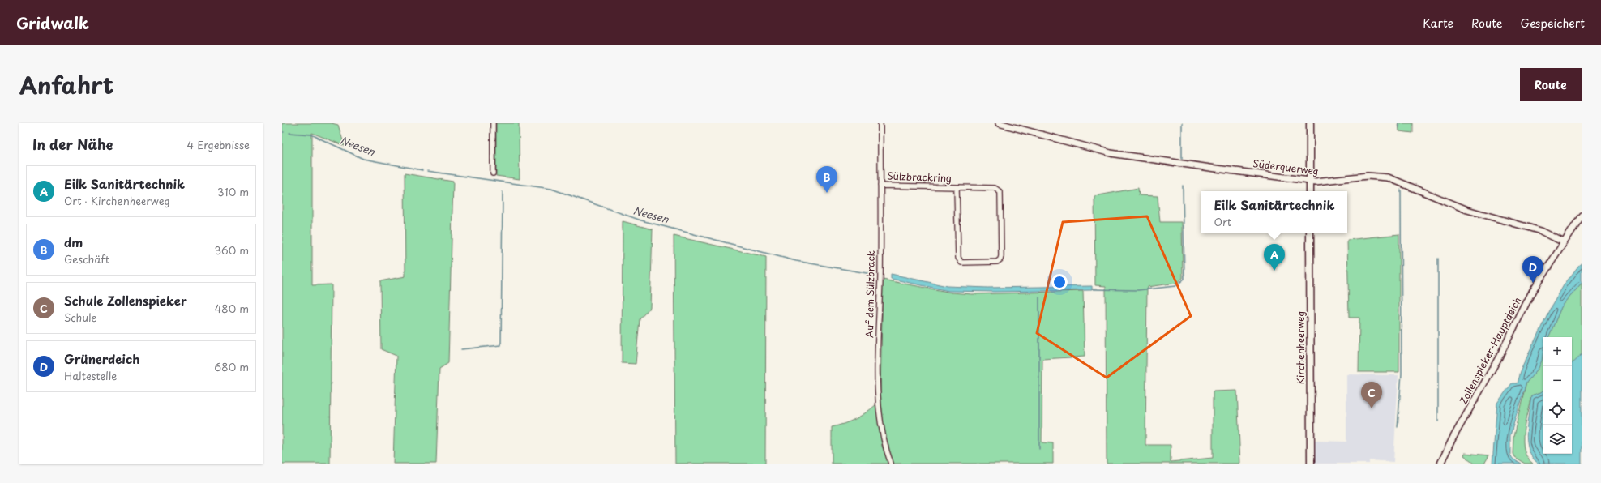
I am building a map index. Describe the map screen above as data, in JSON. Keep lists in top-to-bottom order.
{
  "streets": {
    "main road": ["Kirchenheerweg"],
    "street": [
      "Süderquerweg",
      "Sülzbrackring",
      "Auf dem Sülzbrack",
      "Zollenspieker-Hauptdeich"
    ]
  },
  "crossings": [
    ["Süderquerweg", "Zollenspieker-Hauptdeich"],
    ["Sülzbrackring", "Auf dem Sülzbrack"]
  ],
  "water": ["Neesen"],
  "page": {
    "header": "Gridwalk",
    "nav": ["Karte", "Route", "Gespeichert"],
    "title": "Anfahrt",
    "buttons": "Route",
    "heading": ["In der Nähe", "4 Ergebnisse"],
    "list": [
      {
        "mark": "A",
        "name": "Eilk Sanitärtechnik",
        "note": "Ort · Kirchenheerweg",
        "value": "310 m"
      },
      {
        "mark": "B",
        "name": "dm",
        "note": "Geschäft",
        "value": "360 m"
      },
      {
        "mark": "C",
        "name": "Schule Zollenspieker",
        "note": "Schule",
        "value": "480 m"
      },
      {
        "mark": "D",
        "name": "Grünerdeich",
        "note": "Haltestelle",
        "value": "680 m"
      }
    ],
    "pins": [
      "B",
      "A",
      "D",
      "C"
    ],
    "popup": ["Eilk Sanitärtechnik", "Ort"],
    "map_buttons": ["+", "−"]
  }
}
